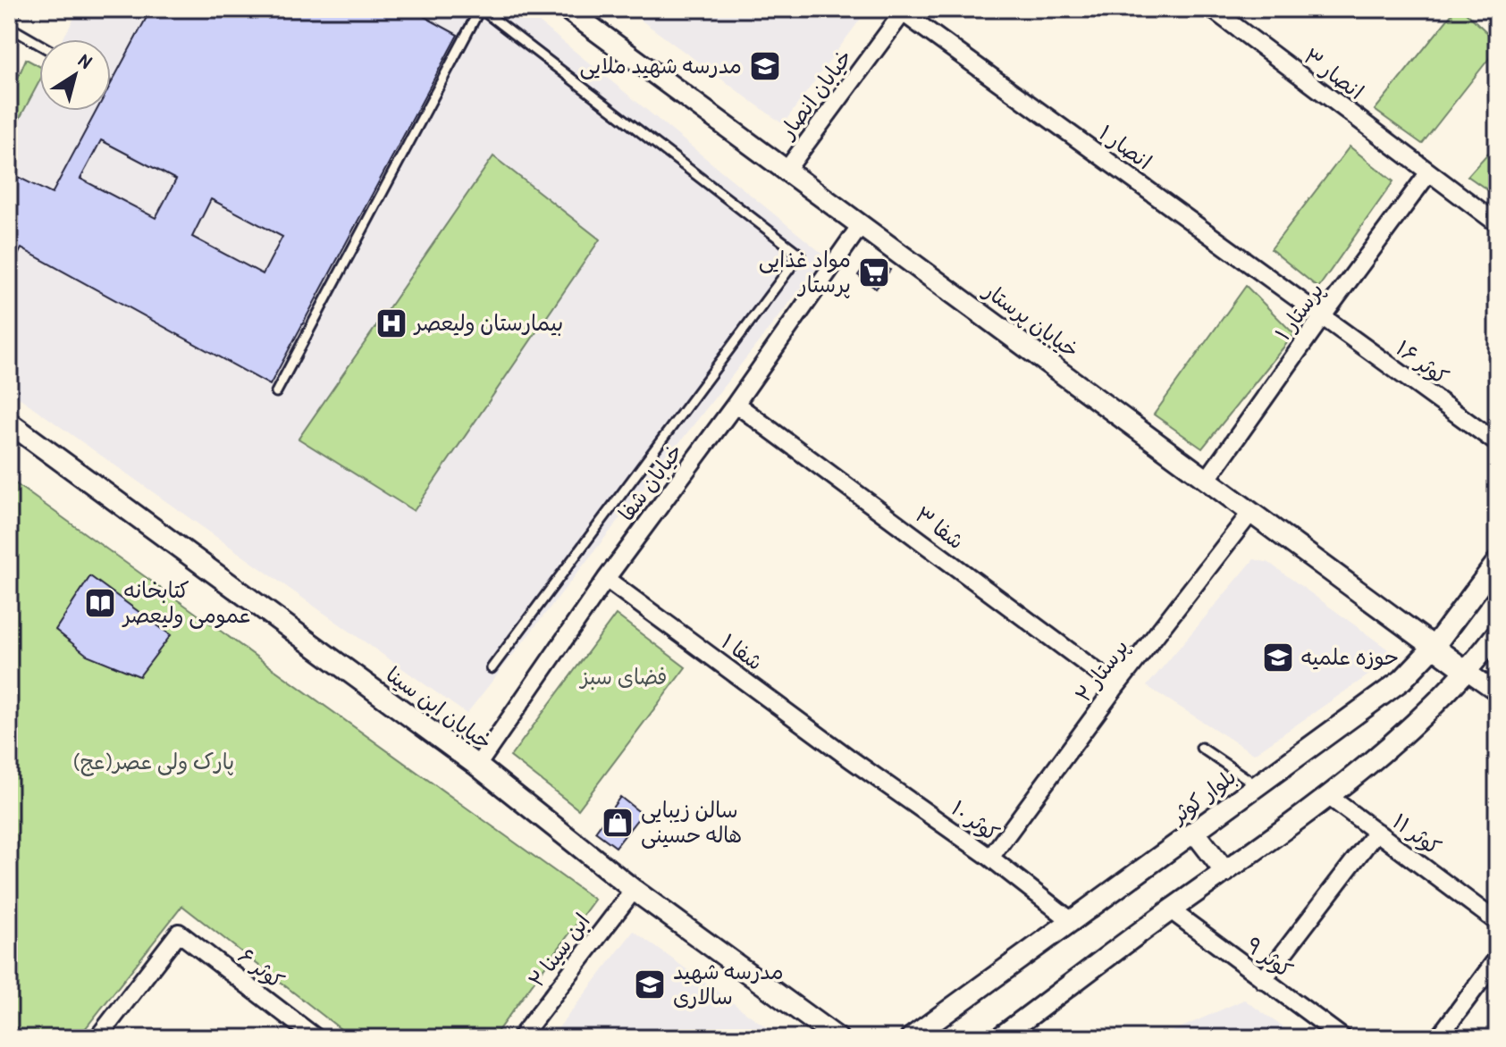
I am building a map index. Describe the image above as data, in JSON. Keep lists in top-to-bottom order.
{
  "streets": {
    "street": [
      "انصار ۳",
      "خیابان انصار",
      "انصار ۱",
      "پرستار ۱",
      "خیابان پرستار",
      "کوثر ۱۶",
      "خیابان شفا",
      "شفا ۳",
      "شفا ۱",
      "پرستار ۲",
      "خیابان ابن سینا",
      "بلوار کوثر",
      "کوثر ۱۰",
      "کوثر ۱۱",
      "ابن سینا ۲",
      "کوثر ۹",
      "کوثر ۶"
    ]
  },
  "crossings": [
    ["انصار ۳", "پرستار ۱"],
    ["خیابان انصار", "انصار ۱"],
    ["خیابان انصار", "خیابان پرستار"],
    ["انصار ۱", "پرستار ۱"],
    ["انصار ۱", "کوثر ۱۶"],
    ["پرستار ۱", "خیابان پرستار"],
    ["پرستار ۱", "کوثر ۱۶"],
    ["خیابان پرستار", "خیابان شفا"],
    ["خیابان پرستار", "پرستار ۲"],
    ["خیابان پرستار", "بلوار کوثر"],
    ["خیابان شفا", "شفا ۳"],
    ["خیابان شفا", "شفا ۱"],
    ["خیابان شفا", "خیابان ابن سینا"],
    ["شفا ۳", "پرستار ۲"],
    ["شفا ۱", "کوثر ۱۰"],
    ["پرستار ۲", "کوثر ۱۰"],
    ["خیابان ابن سینا", "ابن سینا ۲"],
    ["بلوار کوثر", "کوثر ۱۰"]
  ],
  "parks": ["فضای سبز", "پارک ولی عصر(عج)"],
  "places": {
    "school or university": ["مدرسه شهید ملایی", "حوزه علمیه", "مدرسه شهید سالاری"],
    "supermarket": ["مواد غذایی پرستار"],
    "hospital": ["بیمارستان ولیعصر"],
    "library": ["کتابخانه عمومی ولیعصر"],
    "shop": ["سالن زیبایی هاله حسینی"]
  },
  "north": "top right"
}
